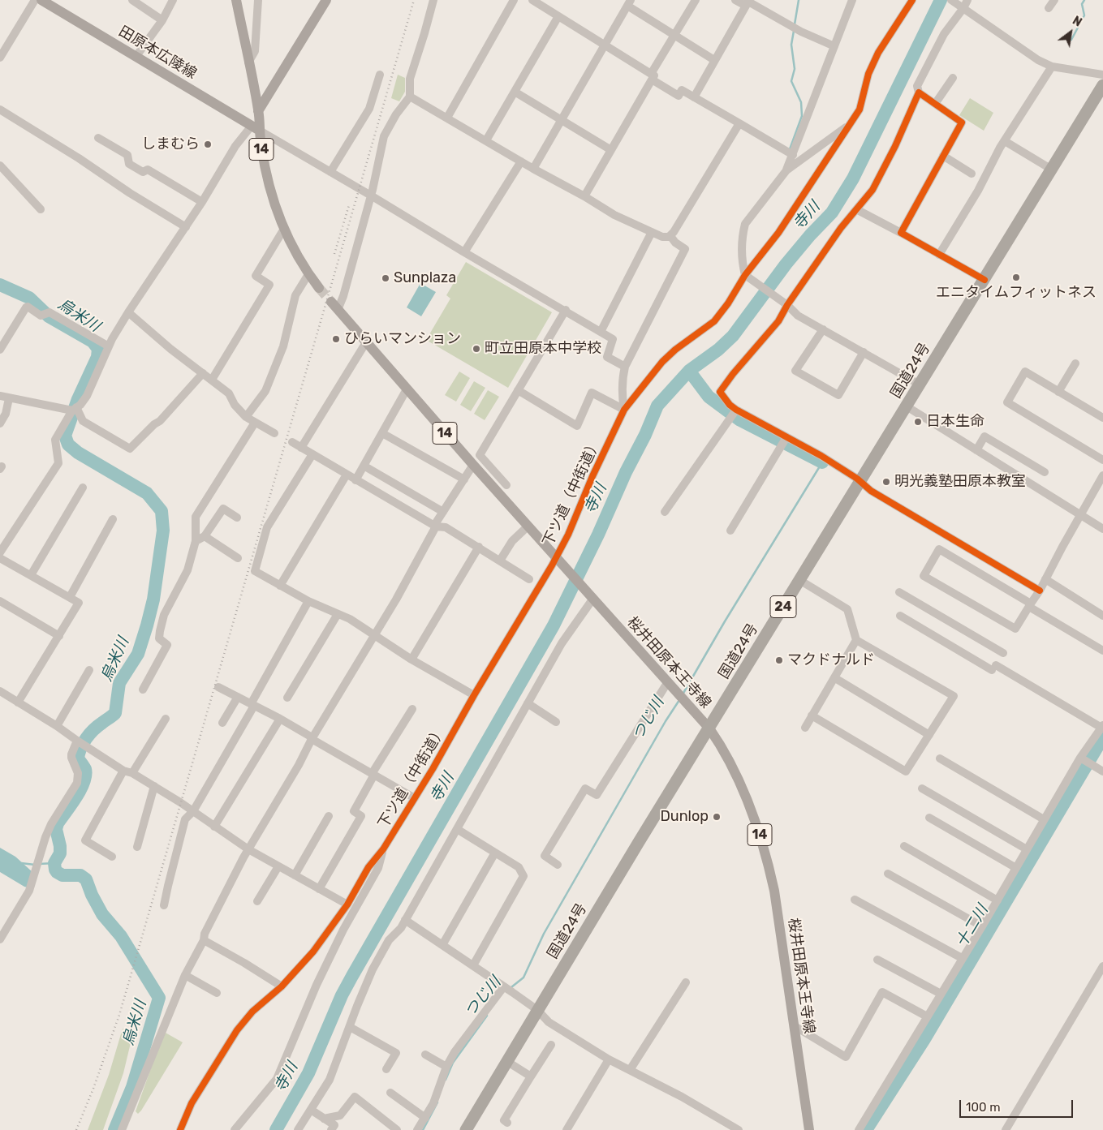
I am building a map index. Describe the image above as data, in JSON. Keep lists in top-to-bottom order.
{
  "streets": {
    "highway": ["国道24号", "24"],
    "main road": ["田原本広陵線", "14", "桜井田原本王寺線"],
    "street": ["下ツ道（中街道）"]
  },
  "crossings": [
    ["田原本広陵線", "14"],
    ["国道24号", "桜井田原本王寺線"],
    ["下ツ道（中街道）", "桜井田原本王寺線"]
  ],
  "water": [
    "寺川",
    "烏米川",
    "つじ川",
    "十二川"
  ],
  "places": [
    "しまむら",
    "エニタイムフィットネス",
    "Sunplaza",
    "ひらいマンション",
    "町立田原本中学校",
    "日本生命",
    "明光義塾田原本教室",
    "マクドナルド",
    "Dunlop"
  ],
  "scale_bar": "100 m",
  "north": "top right"
}
